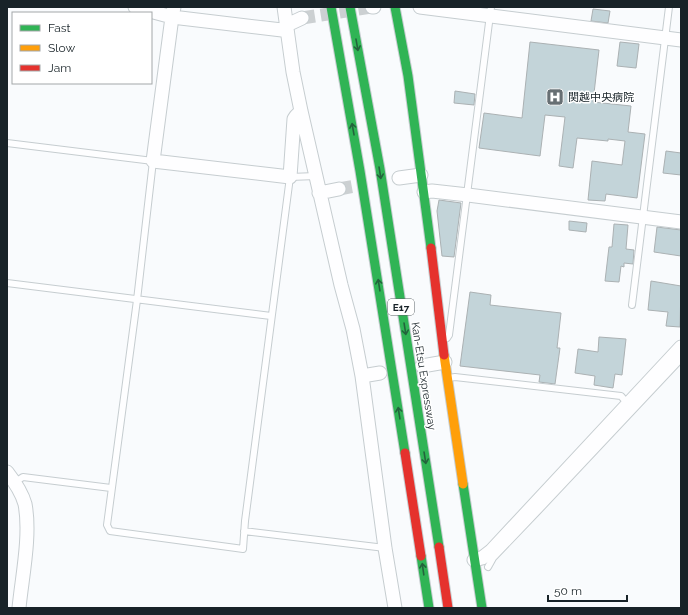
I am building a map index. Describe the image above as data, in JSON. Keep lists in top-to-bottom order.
{
  "streets": {
    "main road": ["E17", "Kan-Etsu Expressway"]
  },
  "places": {
    "hospital": ["関越中央病院"]
  },
  "legend": ["Fast", "Slow", "Jam"],
  "scale_bar": "50 m"
}
